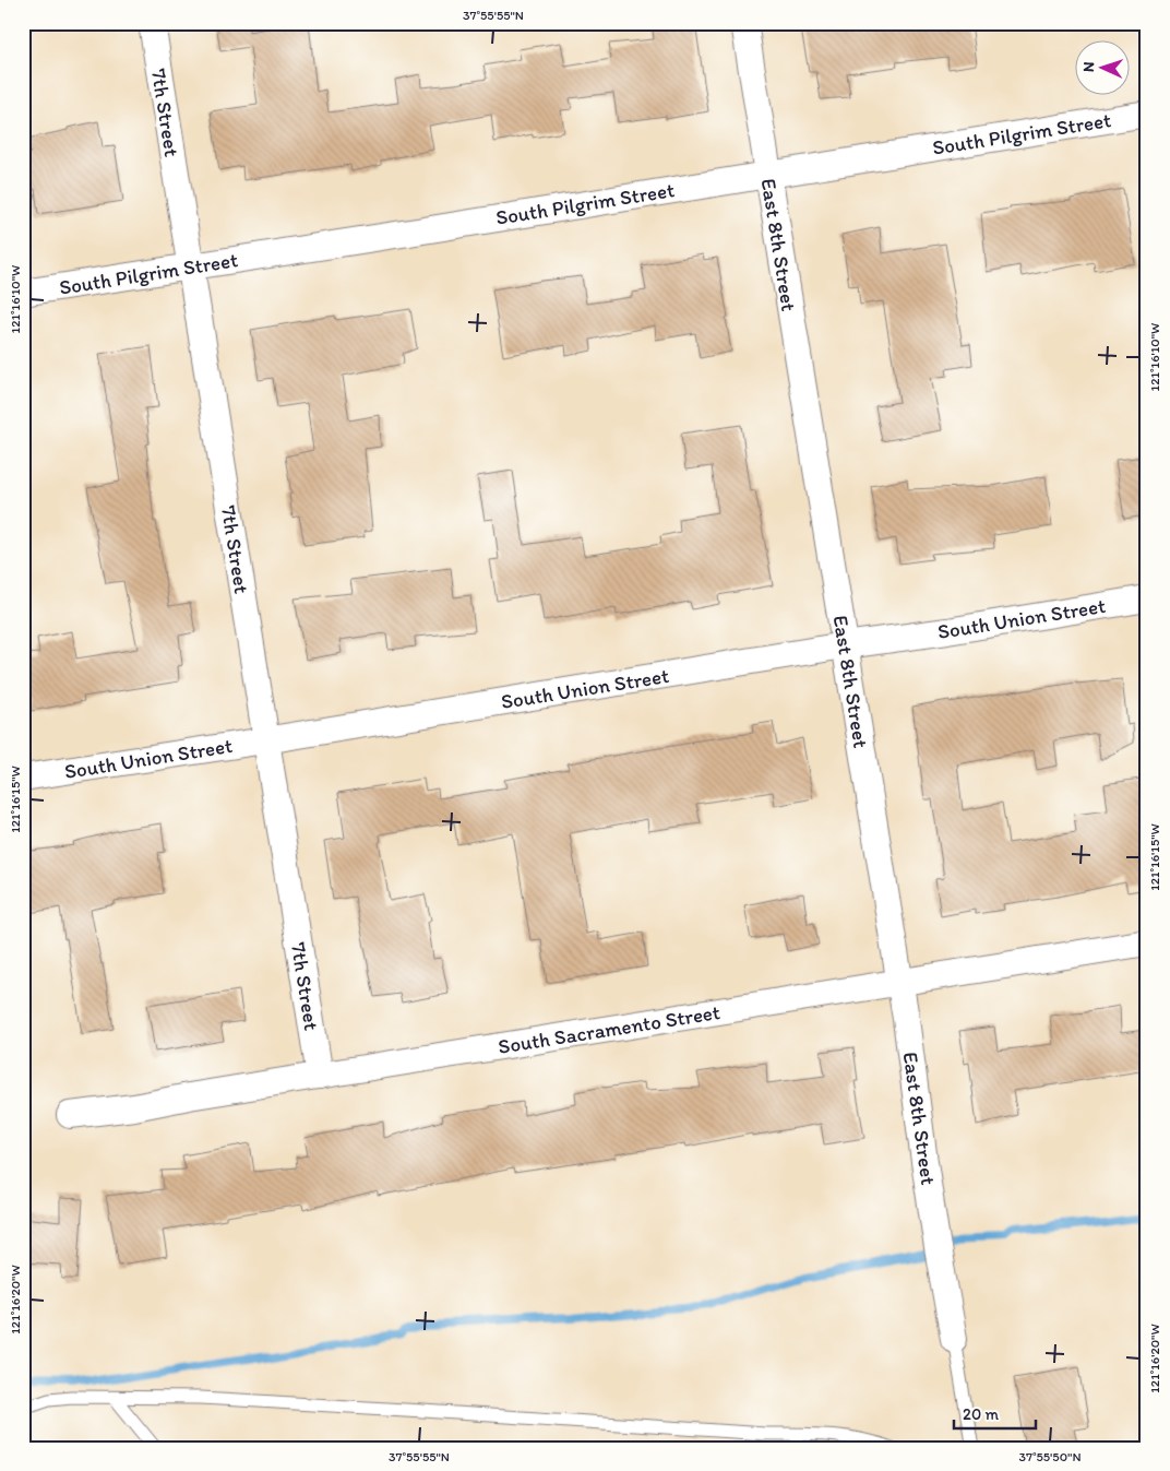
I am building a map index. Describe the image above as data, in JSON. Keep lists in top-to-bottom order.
{
  "streets": {
    "street": [
      "7th Street",
      "South Pilgrim Street",
      "East 8th Street",
      "South Union Street",
      "South Sacramento Street"
    ]
  },
  "crossings": [
    ["7th Street", "South Pilgrim Street"],
    ["7th Street", "South Union Street"],
    ["7th Street", "South Sacramento Street"],
    ["South Pilgrim Street", "East 8th Street"],
    ["East 8th Street", "South Union Street"],
    ["East 8th Street", "South Sacramento Street"]
  ],
  "scale_bar": "20 m",
  "north": "left",
  "coordinates": [
    "37°55'55\"N",
    "121°16'10\"W",
    "121°16'15\"W",
    "121°16'20\"W",
    "37°55'50\"N"
  ]
}
